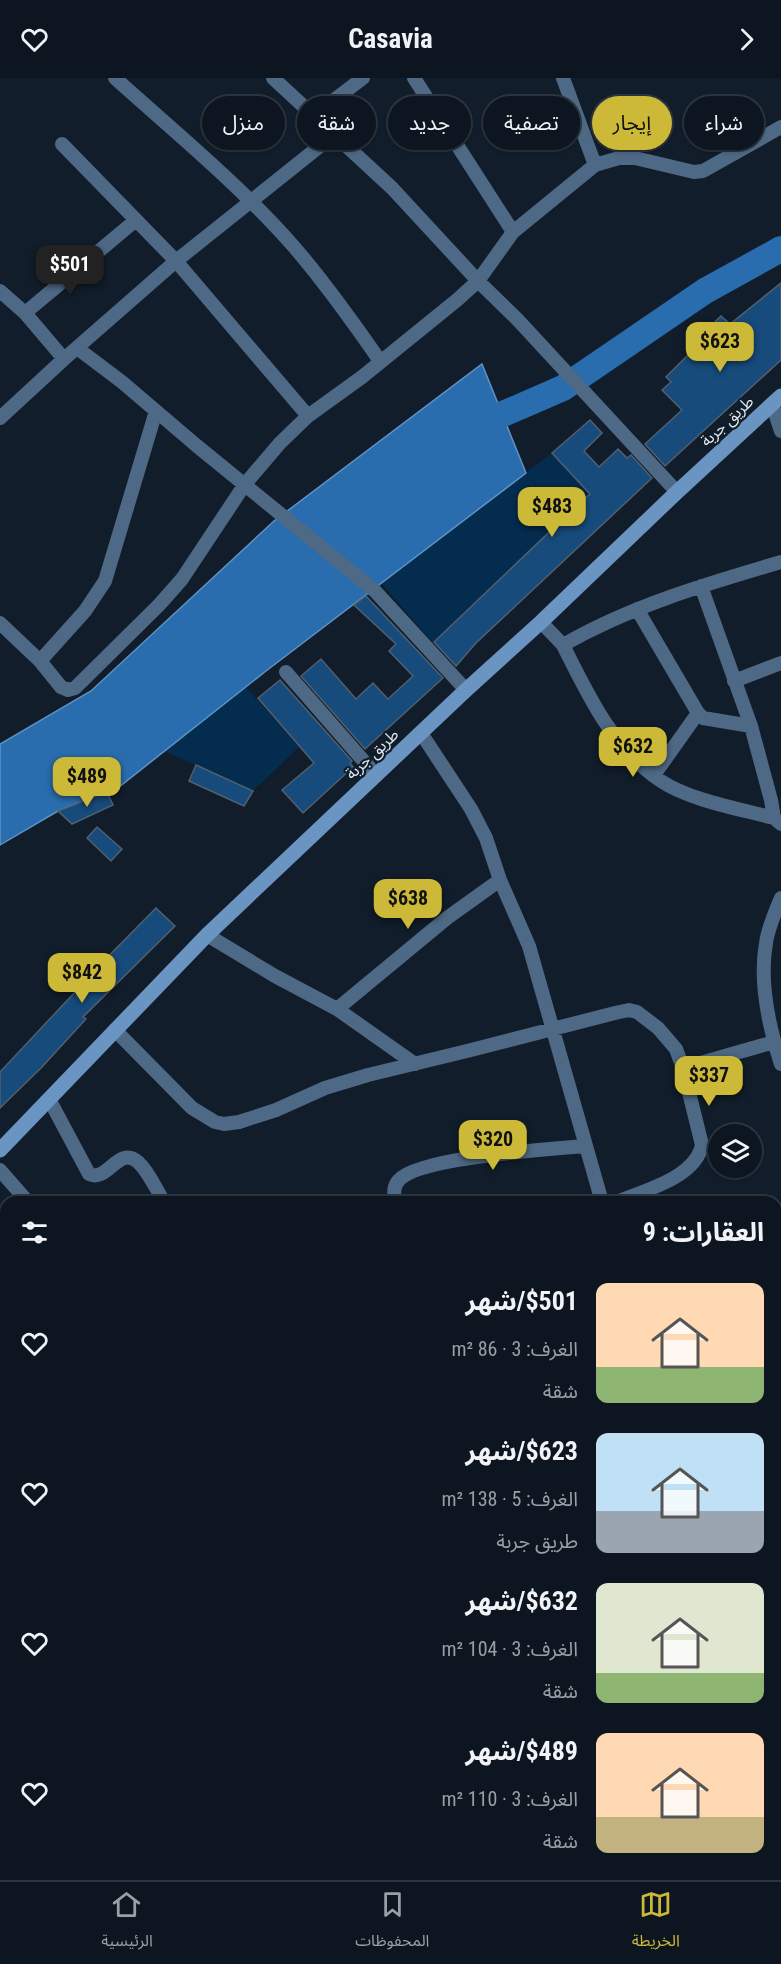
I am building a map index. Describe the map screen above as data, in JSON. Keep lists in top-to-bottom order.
{
  "streets": {
    "main road": ["طريق جربة"]
  },
  "page": {
    "header": "Casavia",
    "chip": [
      "شراء",
      "إيجار",
      "تصفية",
      "جديد",
      "شقة",
      "منزل"
    ],
    "price": [
      "$501",
      "$623",
      "$483",
      "$632",
      "$489",
      "$638",
      "$842",
      "$337",
      "$320"
    ],
    "heading": "العقارات: 9",
    "list": [
      {
        "name": "$501/شهر",
        "note": "الغرف: 3 · 86 m² · شقة"
      },
      {
        "name": "$623/شهر",
        "note": "الغرف: 5 · 138 m² · طريق جربة"
      },
      {
        "name": "$632/شهر",
        "note": "الغرف: 3 · 104 m² · شقة"
      },
      {
        "name": "$489/شهر",
        "note": "الغرف: 3 · 110 m² · شقة"
      }
    ],
    "tabs": ["الخريطة", "المحفوظات", "الرئيسية"]
  }
}
